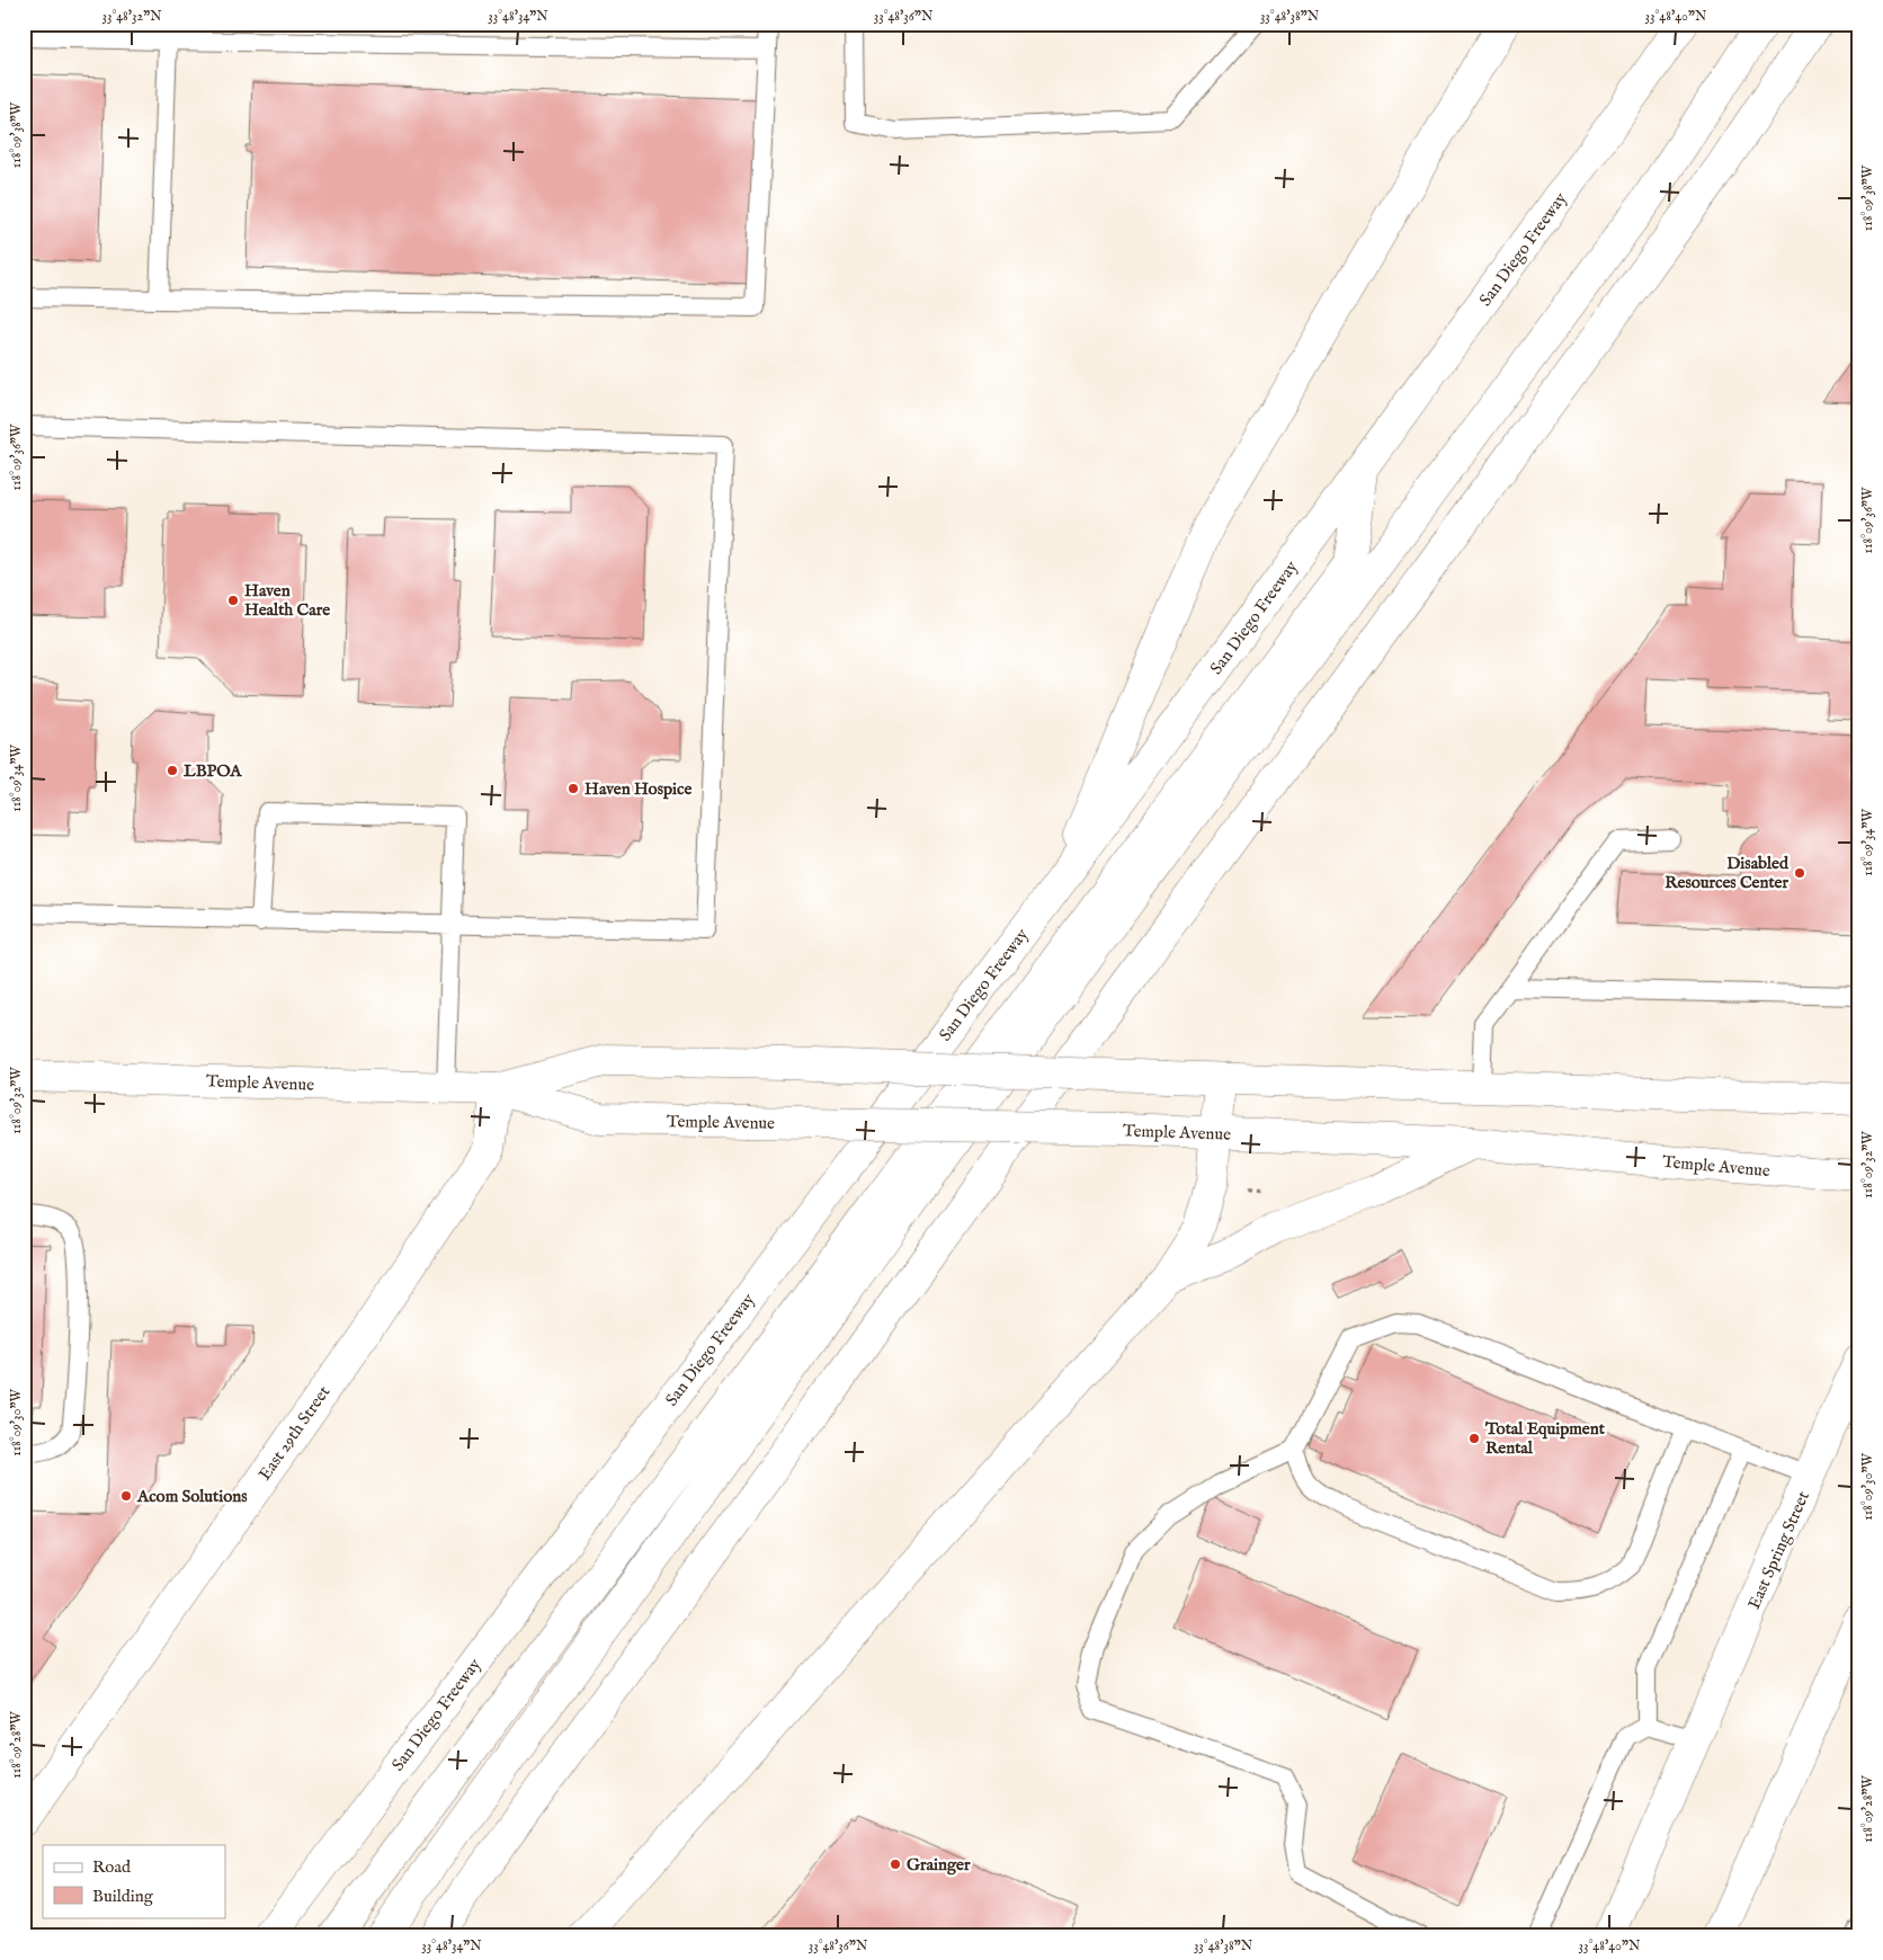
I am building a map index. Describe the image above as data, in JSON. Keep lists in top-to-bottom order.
{
  "streets": {
    "main road": [
      "San Diego Freeway",
      "Temple Avenue",
      "East 29th Street",
      "East Spring Street"
    ]
  },
  "crossings": [
    ["Temple Avenue", "East 29th Street"]
  ],
  "places": [
    "Haven Health Care",
    "LBPOA",
    "Haven Hospice",
    "Disabled Resources Center",
    "Total Equipment Rental",
    "Acom Solutions",
    "Grainger"
  ],
  "legend": ["Road", "Building"],
  "coordinates": [
    "33°48'32\"N",
    "33°48'34\"N",
    "33°48'36\"N",
    "33°48'38\"N",
    "33°48'40\"N",
    "118°09'38\"W",
    "118°09'36\"W",
    "118°09'34\"W",
    "118°09'32\"W",
    "118°09'30\"W",
    "118°09'28\"W"
  ]
}
